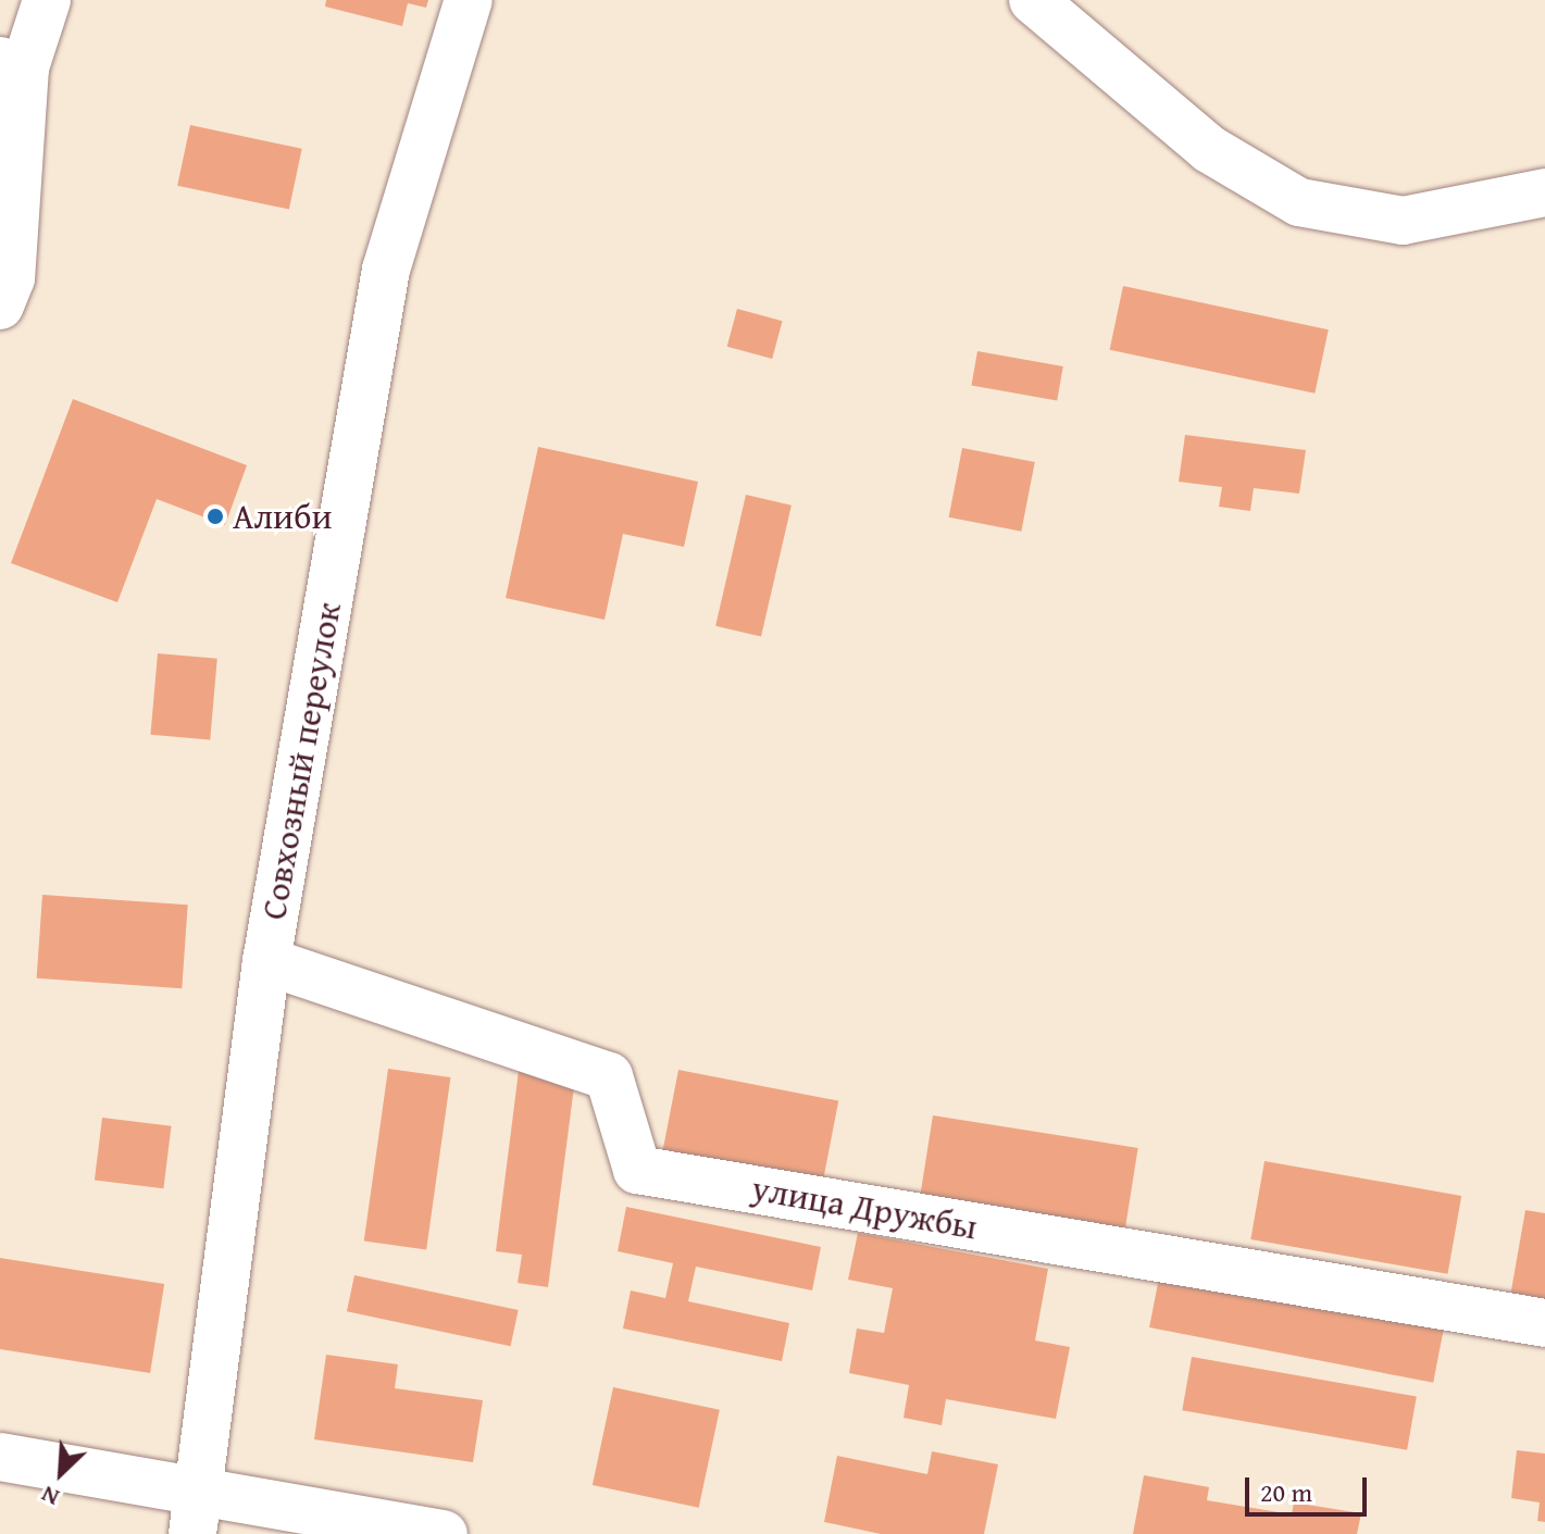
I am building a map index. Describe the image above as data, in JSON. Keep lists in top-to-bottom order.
{
  "streets": {
    "street": ["Совхозный переулок", "улица Дружбы"]
  },
  "crossings": [
    ["Совхозный переулок", "улица Дружбы"]
  ],
  "places": ["Алиби"],
  "scale_bar": "20 m",
  "north": "bottom left"
}
